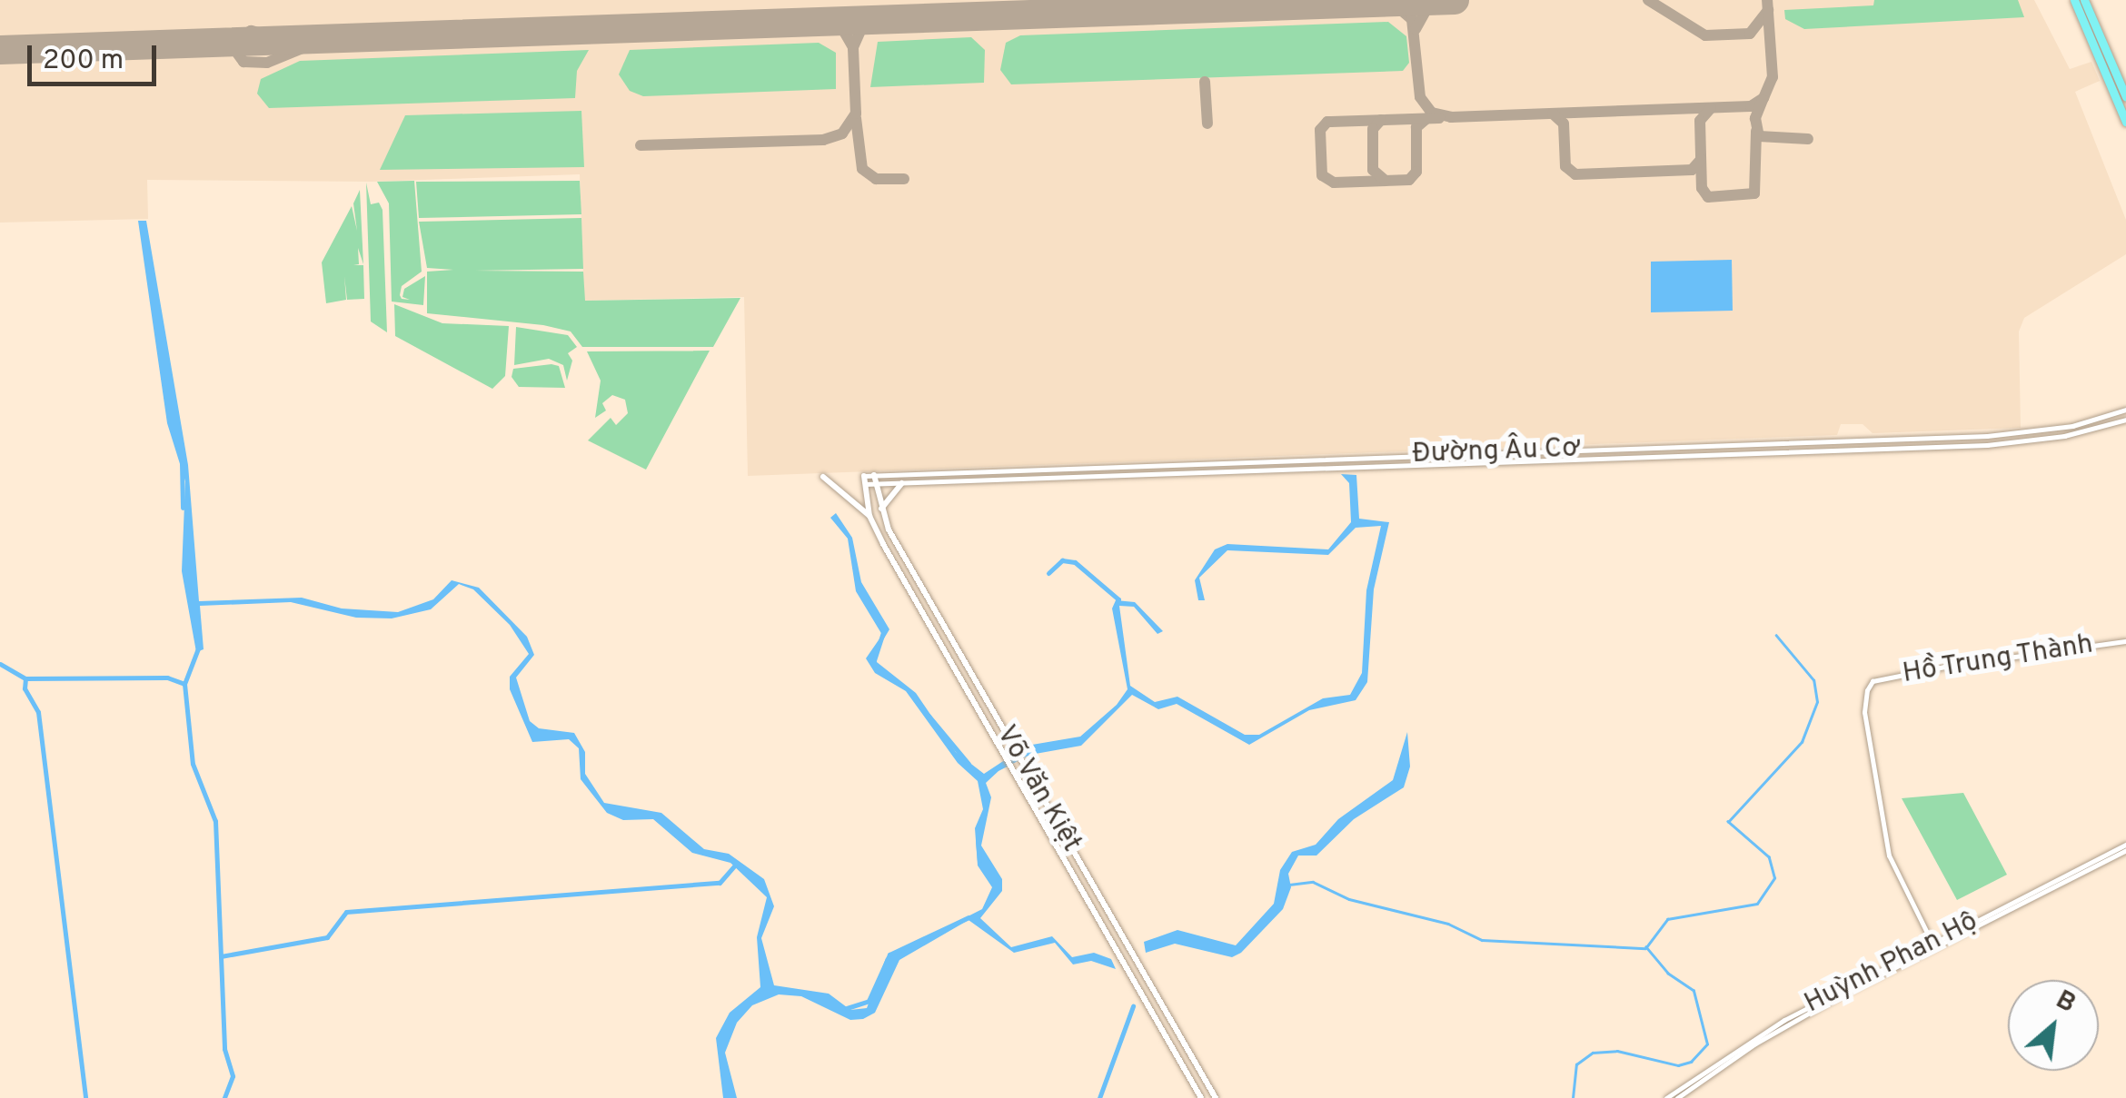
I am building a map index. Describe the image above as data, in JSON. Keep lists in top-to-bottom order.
{
  "streets": {
    "main road": ["Võ Văn Kiệt"],
    "street": ["Đường Âu Cơ", "Hồ Trung Thành", "Huỳnh Phan Hộ"]
  },
  "crossings": [
    ["Đường Âu Cơ", "Võ Văn Kiệt"],
    ["Hồ Trung Thành", "Huỳnh Phan Hộ"]
  ],
  "scale_bar": "200 m",
  "north": "top right"
}
